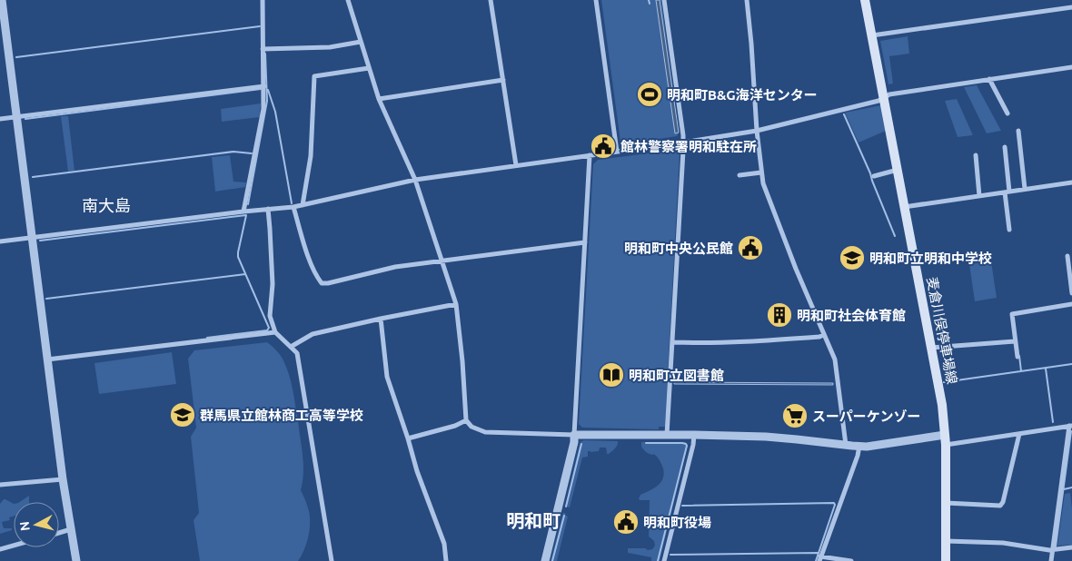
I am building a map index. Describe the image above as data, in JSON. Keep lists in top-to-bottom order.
{
  "streets": {
    "main road": ["麦倉川俣停車場線"]
  },
  "districts": ["南大島", "明和町"],
  "places": {
    "sports": ["明和町B&G海洋センター"],
    "public building": ["館林警察署明和駐在所", "明和町中央公民館", "明和町役場"],
    "school or university": ["明和町立明和中学校", "群馬県立館林商工高等学校"],
    "building": ["明和町社会体育館"],
    "library": ["明和町立図書館"],
    "supermarket": ["スーパーケンゾー"]
  },
  "north": "left"
}
